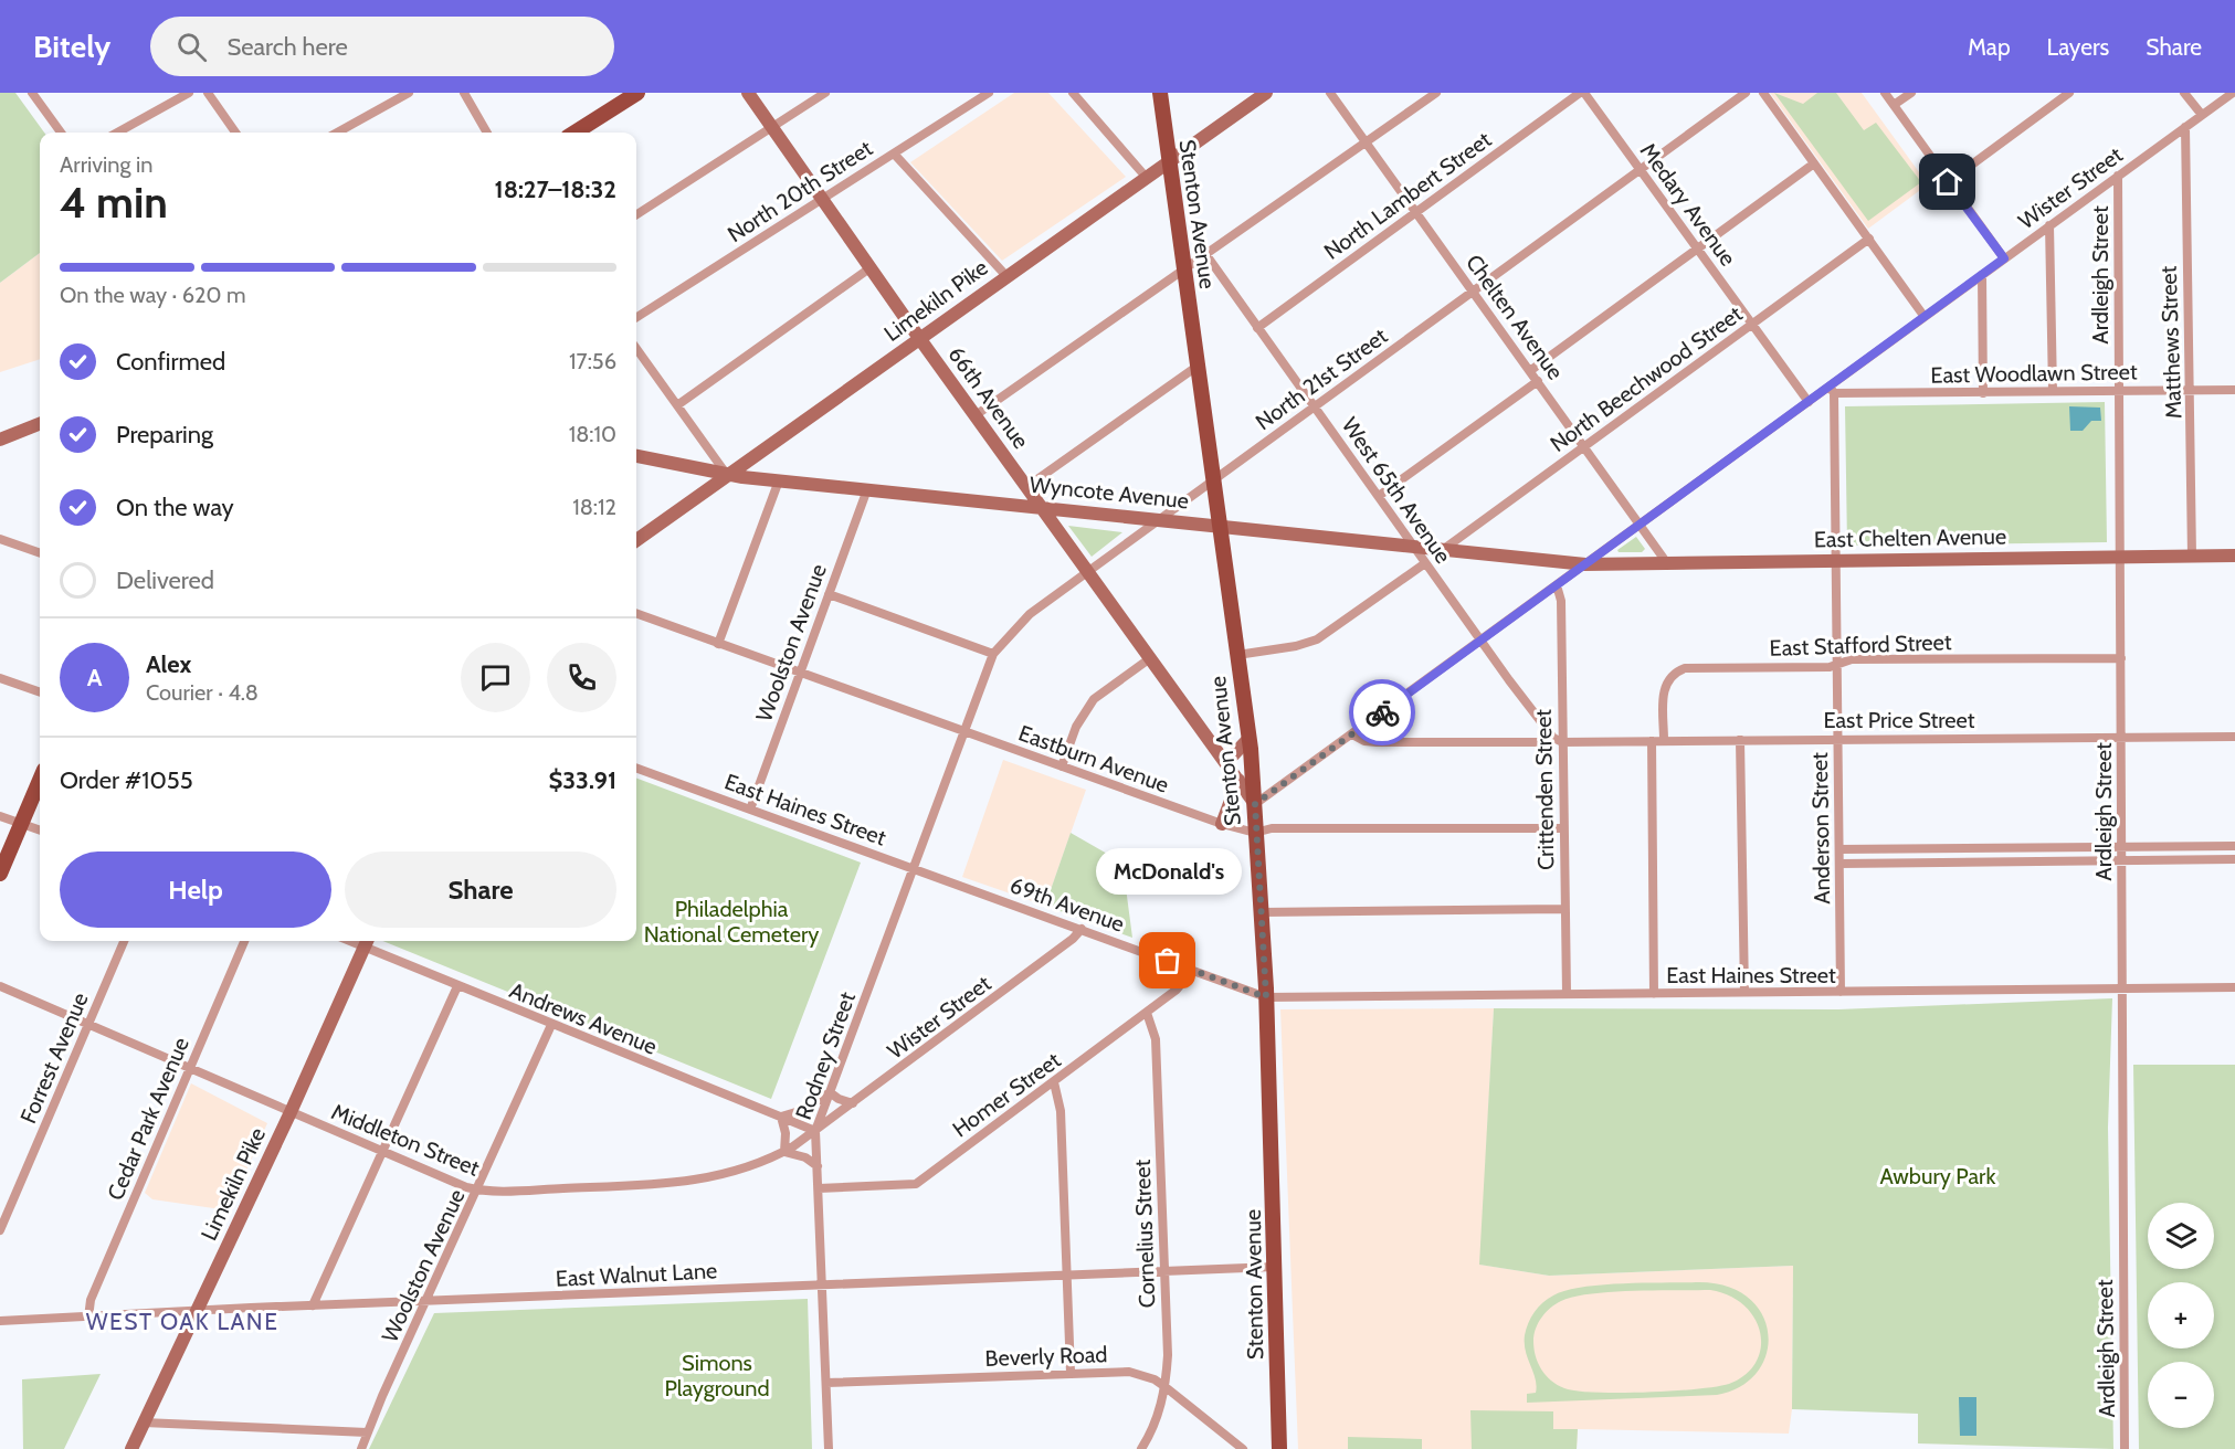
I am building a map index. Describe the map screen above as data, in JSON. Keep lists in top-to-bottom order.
{
  "streets": {
    "main road": ["Stenton Avenue"],
    "street": [
      "Wister Street",
      "North 20th Street",
      "North Lambert Street",
      "Medary Avenue",
      "Ardleigh Street",
      "Limekiln Pike",
      "Chelten Avenue",
      "Matthews Street",
      "East Woodlawn Street",
      "North 21st Street",
      "North Beechwood Street",
      "66th Avenue",
      "West 65th Avenue",
      "Wyncote Avenue",
      "East Chelten Avenue",
      "Woolston Avenue",
      "East Stafford Street",
      "East Price Street",
      "Eastburn Avenue",
      "Crittenden Street",
      "East Haines Street",
      "Anderson Street",
      "69th Avenue",
      "Andrews Avenue",
      "Rodney Street",
      "Forrest Avenue",
      "Homer Street",
      "Cedar Park Avenue",
      "Middleton Street",
      "Cornelius Street",
      "East Walnut Lane",
      "Beverly Road"
    ]
  },
  "crossings": [
    ["Wister Street", "Medary Avenue"],
    ["Wister Street", "Stenton Avenue"],
    ["Wister Street", "Ardleigh Street"],
    ["Wister Street", "Chelten Avenue"],
    ["Wister Street", "Matthews Street"],
    ["Wister Street", "East Woodlawn Street"],
    ["Wister Street", "66th Avenue"],
    ["Wister Street", "West 65th Avenue"],
    ["Wister Street", "Wyncote Avenue"],
    ["Wister Street", "East Chelten Avenue"],
    ["Wister Street", "East Price Street"],
    ["Wister Street", "Crittenden Street"],
    ["Wister Street", "Anderson Street"],
    ["Wister Street", "69th Avenue"],
    ["Wister Street", "Andrews Avenue"],
    ["Wister Street", "Rodney Street"],
    ["Wister Street", "Middleton Street"],
    ["North 20th Street", "66th Avenue"],
    ["North Lambert Street", "Chelten Avenue"],
    ["North Lambert Street", "West 65th Avenue"],
    ["Medary Avenue", "North 21st Street"],
    ["Medary Avenue", "North Beechwood Street"],
    ["Stenton Avenue", "Limekiln Pike"],
    ["Stenton Avenue", "North 21st Street"],
    ["Stenton Avenue", "66th Avenue"],
    ["Stenton Avenue", "Wyncote Avenue"],
    ["Stenton Avenue", "Eastburn Avenue"],
    ["Stenton Avenue", "East Haines Street"],
    ["Stenton Avenue", "69th Avenue"],
    ["Stenton Avenue", "East Walnut Lane"],
    ["Ardleigh Street", "East Woodlawn Street"],
    ["Ardleigh Street", "East Chelten Avenue"],
    ["Ardleigh Street", "East Stafford Street"],
    ["Ardleigh Street", "East Price Street"],
    ["Ardleigh Street", "East Haines Street"],
    ["Limekiln Pike", "66th Avenue"],
    ["Limekiln Pike", "Wyncote Avenue"],
    ["Limekiln Pike", "Andrews Avenue"],
    ["Limekiln Pike", "Middleton Street"],
    ["Limekiln Pike", "East Walnut Lane"],
    ["Chelten Avenue", "North 21st Street"],
    ["Chelten Avenue", "North Beechwood Street"],
    ["Chelten Avenue", "East Chelten Avenue"],
    ["Matthews Street", "East Woodlawn Street"],
    ["Matthews Street", "East Chelten Avenue"],
    ["East Woodlawn Street", "Anderson Street"],
    ["North 21st Street", "66th Avenue"],
    ["North 21st Street", "West 65th Avenue"],
    ["North 21st Street", "Wyncote Avenue"],
    ["North 21st Street", "Eastburn Avenue"],
    ["North 21st Street", "Rodney Street"],
    ["North Beechwood Street", "Wyncote Avenue"],
    ["66th Avenue", "Wyncote Avenue"],
    ["West 65th Avenue", "Wyncote Avenue"],
    ["West 65th Avenue", "East Price Street"],
    ["West 65th Avenue", "Crittenden Street"],
    ["Wyncote Avenue", "East Chelten Avenue"],
    ["Wyncote Avenue", "Woolston Avenue"],
    ["East Chelten Avenue", "Anderson Street"],
    ["Woolston Avenue", "Eastburn Avenue"],
    ["Woolston Avenue", "East Haines Street"],
    ["Woolston Avenue", "Andrews Avenue"],
    ["Woolston Avenue", "Middleton Street"],
    ["Woolston Avenue", "East Walnut Lane"],
    ["East Stafford Street", "East Price Street"],
    ["East Stafford Street", "Anderson Street"],
    ["East Price Street", "Crittenden Street"],
    ["East Price Street", "Anderson Street"],
    ["Eastburn Avenue", "Crittenden Street"],
    ["Eastburn Avenue", "Rodney Street"],
    ["Crittenden Street", "East Haines Street"],
    ["East Haines Street", "Anderson Street"],
    ["East Haines Street", "69th Avenue"],
    ["East Haines Street", "Rodney Street"],
    ["69th Avenue", "Homer Street"],
    ["Andrews Avenue", "Rodney Street"],
    ["Andrews Avenue", "Middleton Street"],
    ["Rodney Street", "Homer Street"],
    ["Rodney Street", "Middleton Street"],
    ["Rodney Street", "East Walnut Lane"],
    ["Rodney Street", "Beverly Road"],
    ["Forrest Avenue", "Middleton Street"],
    ["Homer Street", "Cornelius Street"],
    ["Cedar Park Avenue", "Middleton Street"],
    ["Cedar Park Avenue", "East Walnut Lane"],
    ["Cornelius Street", "East Walnut Lane"],
    ["Cornelius Street", "Beverly Road"]
  ],
  "districts": ["WEST OAK LANE"],
  "parks": ["Philadelphia National Cemetery", "Awbury Park", "Simons Playground"],
  "places": ["McDonald's"],
  "page": {
    "header": "Bitely",
    "search": "Search here",
    "nav": ["Map", "Layers", "Share"],
    "heading": ["4 min", "Arriving in", "18:27–18:32"],
    "panel": [
      "Alex",
      "Courier · 4.8",
      "Order #1055",
      "$33.91"
    ],
    "bar": "On the way · 620 m",
    "list": [
      ["Confirmed", "17:56"],
      ["Preparing", "18:10"],
      ["On the way", "18:12"],
      "Delivered"
    ],
    "round": "A",
    "buttons": ["Help", "Share"],
    "bubble": "McDonald's",
    "map_buttons": ["+", "−"]
  }
}
